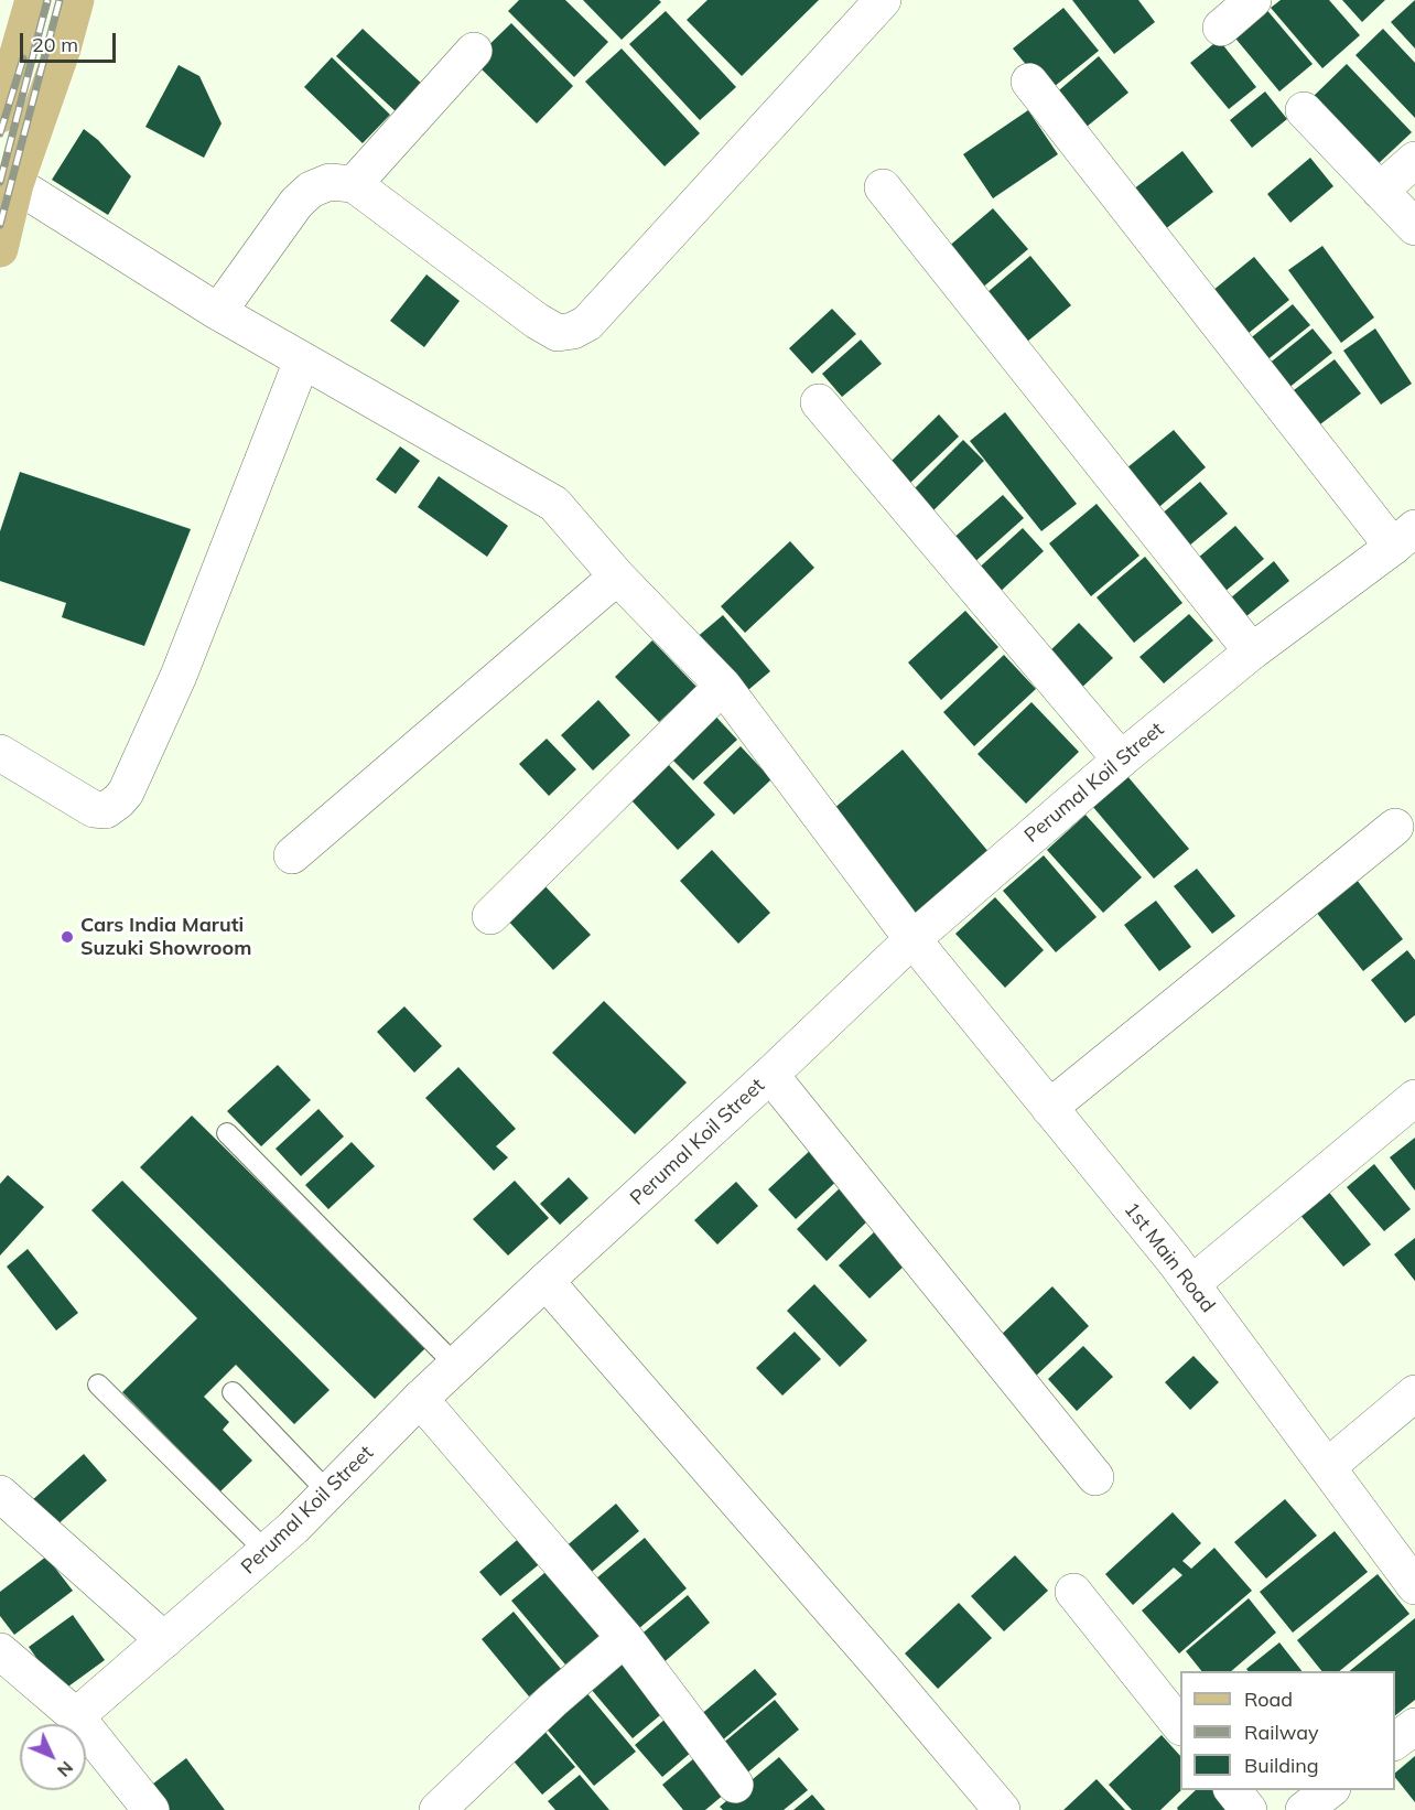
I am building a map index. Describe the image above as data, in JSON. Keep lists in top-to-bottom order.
{
  "streets": {
    "street": ["Perumal Koil Street", "1st Main Road"]
  },
  "crossings": [
    ["Perumal Koil Street", "1st Main Road"]
  ],
  "places": ["Cars India Maruti Suzuki Showroom"],
  "legend": ["Road", "Railway", "Building"],
  "scale_bar": "20 m",
  "north": "bottom right"
}
